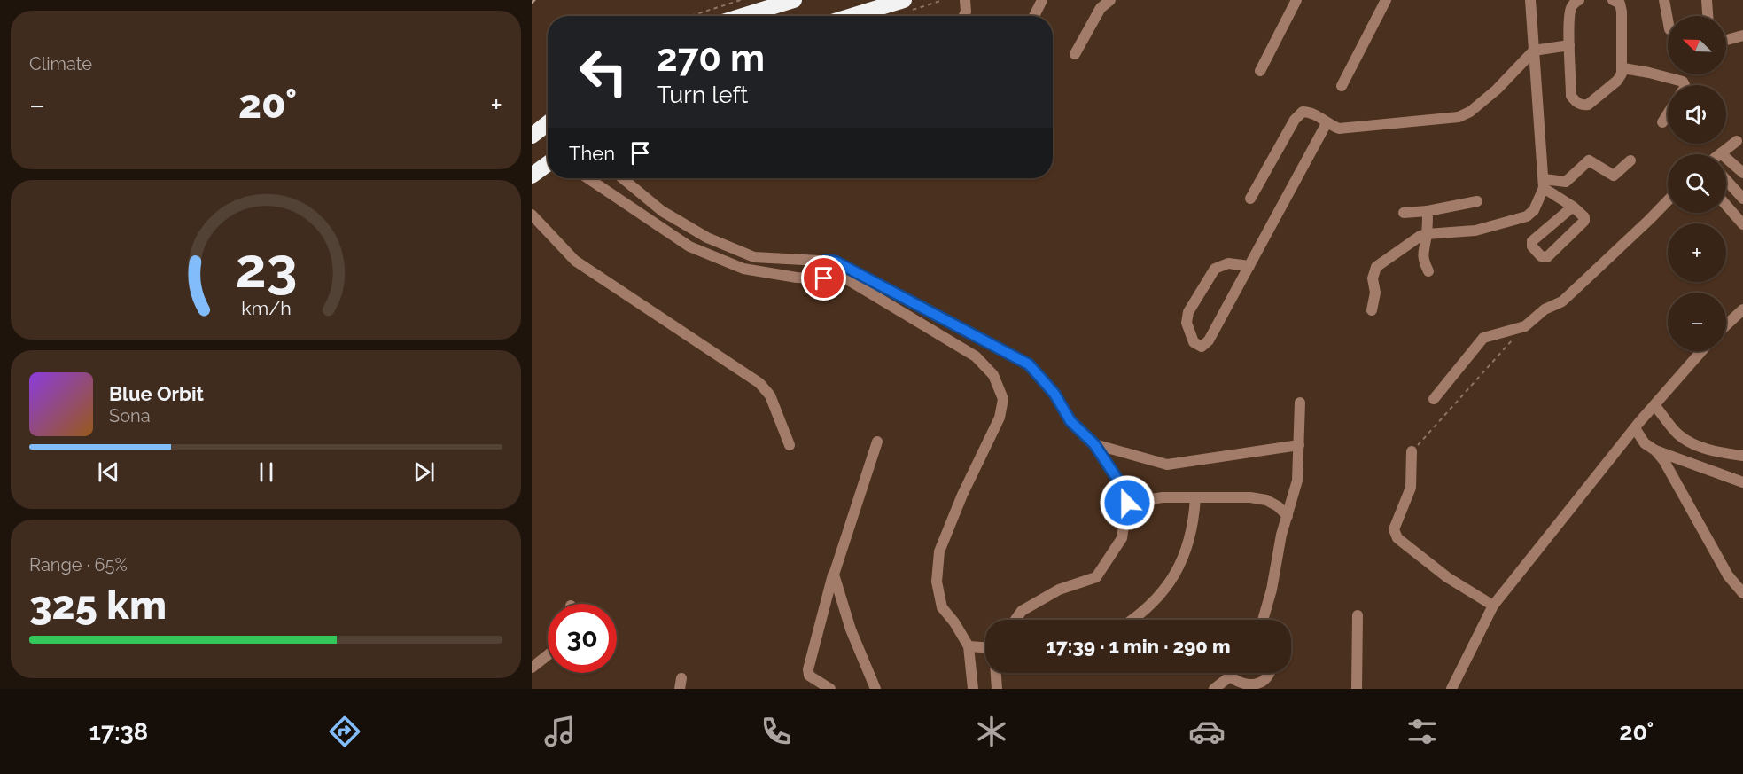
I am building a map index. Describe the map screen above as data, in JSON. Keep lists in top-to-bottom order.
{
  "north": "top left",
  "page": {
    "tile": [
      "Climate",
      ["Range · 65%", "325 km"]
    ],
    "map_buttons": ["+", "−"],
    "turn": ["270 m", "Turn left"],
    "heat": ["−", "20°", "+"],
    "then": "Then",
    "song": ["Blue Orbit", "Sona"],
    "limit": "30",
    "trip": "17:39 · 1 min · 290 m",
    "tabs": ["17:38", "20°"],
    "gauge": ["23", "km/h"]
  }
}
